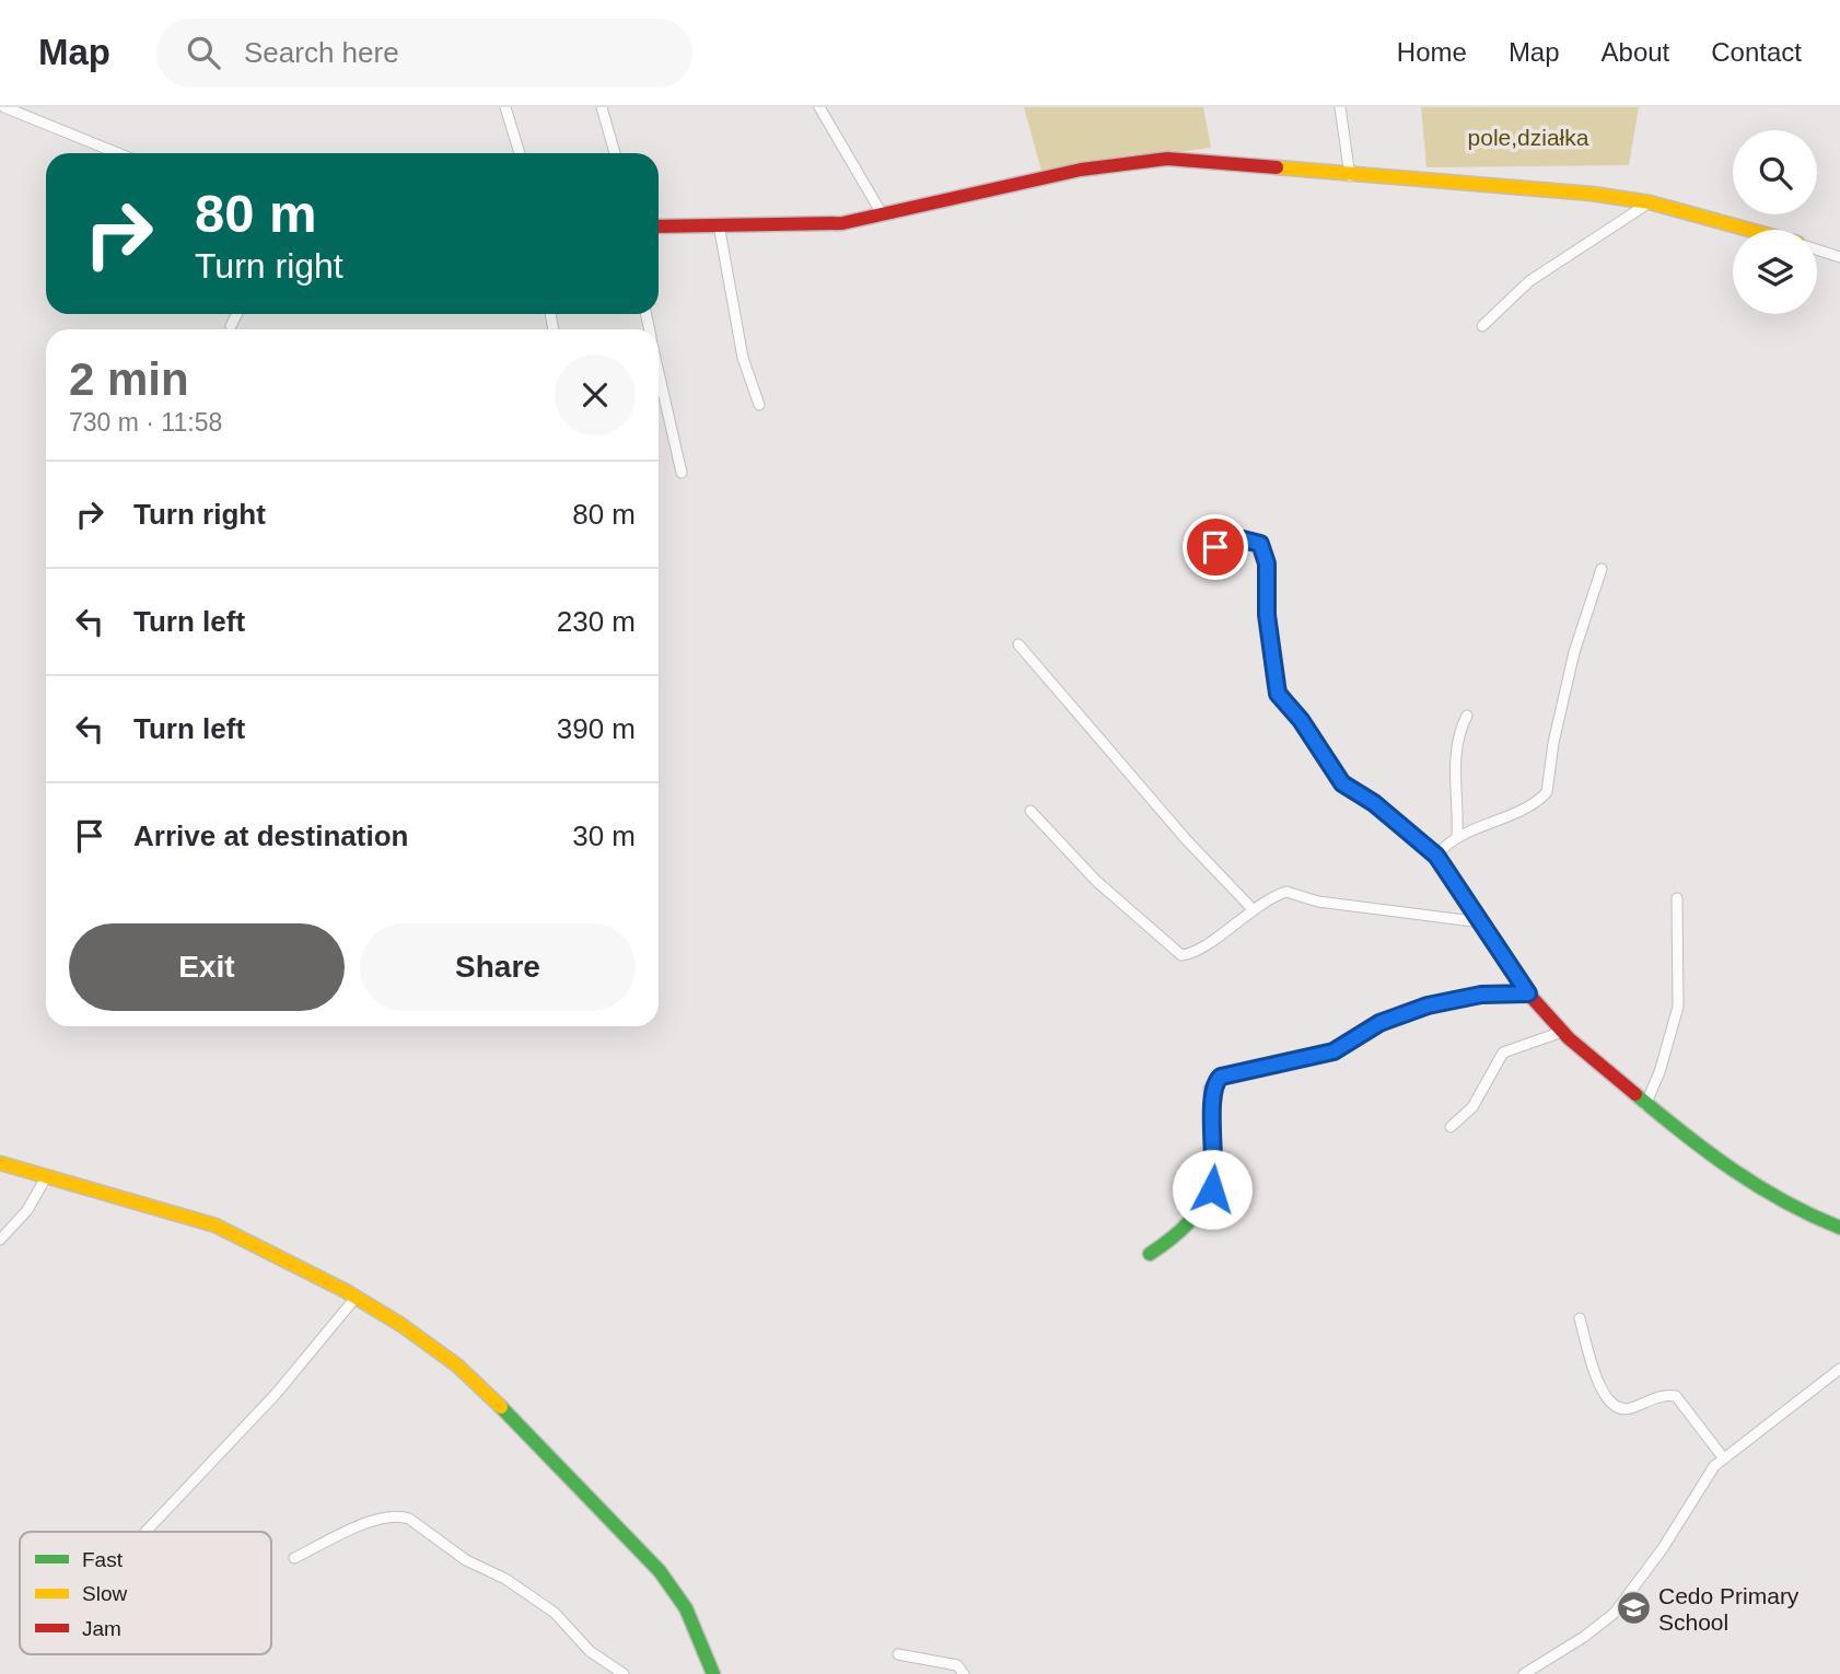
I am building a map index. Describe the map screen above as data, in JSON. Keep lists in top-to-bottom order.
{
  "parks": ["pole,działka"],
  "places": {
    "school or university": ["Cedo Primary School"]
  },
  "legend": ["Fast", "Slow", "Jam"],
  "page": {
    "header": "Map",
    "search": "Search here",
    "nav": [
      "Home",
      "Map",
      "About",
      "Contact"
    ],
    "turn": ["80 m", "Turn right"],
    "heading": ["2 min", "730 m · 11:58"],
    "list": [
      {
        "name": "Turn right",
        "value": "80 m"
      },
      {
        "name": "Turn left",
        "value": "230 m"
      },
      {
        "name": "Turn left",
        "value": "390 m"
      },
      {
        "name": "Arrive at destination",
        "value": "30 m"
      }
    ],
    "buttons": ["Exit", "Share"]
  }
}
